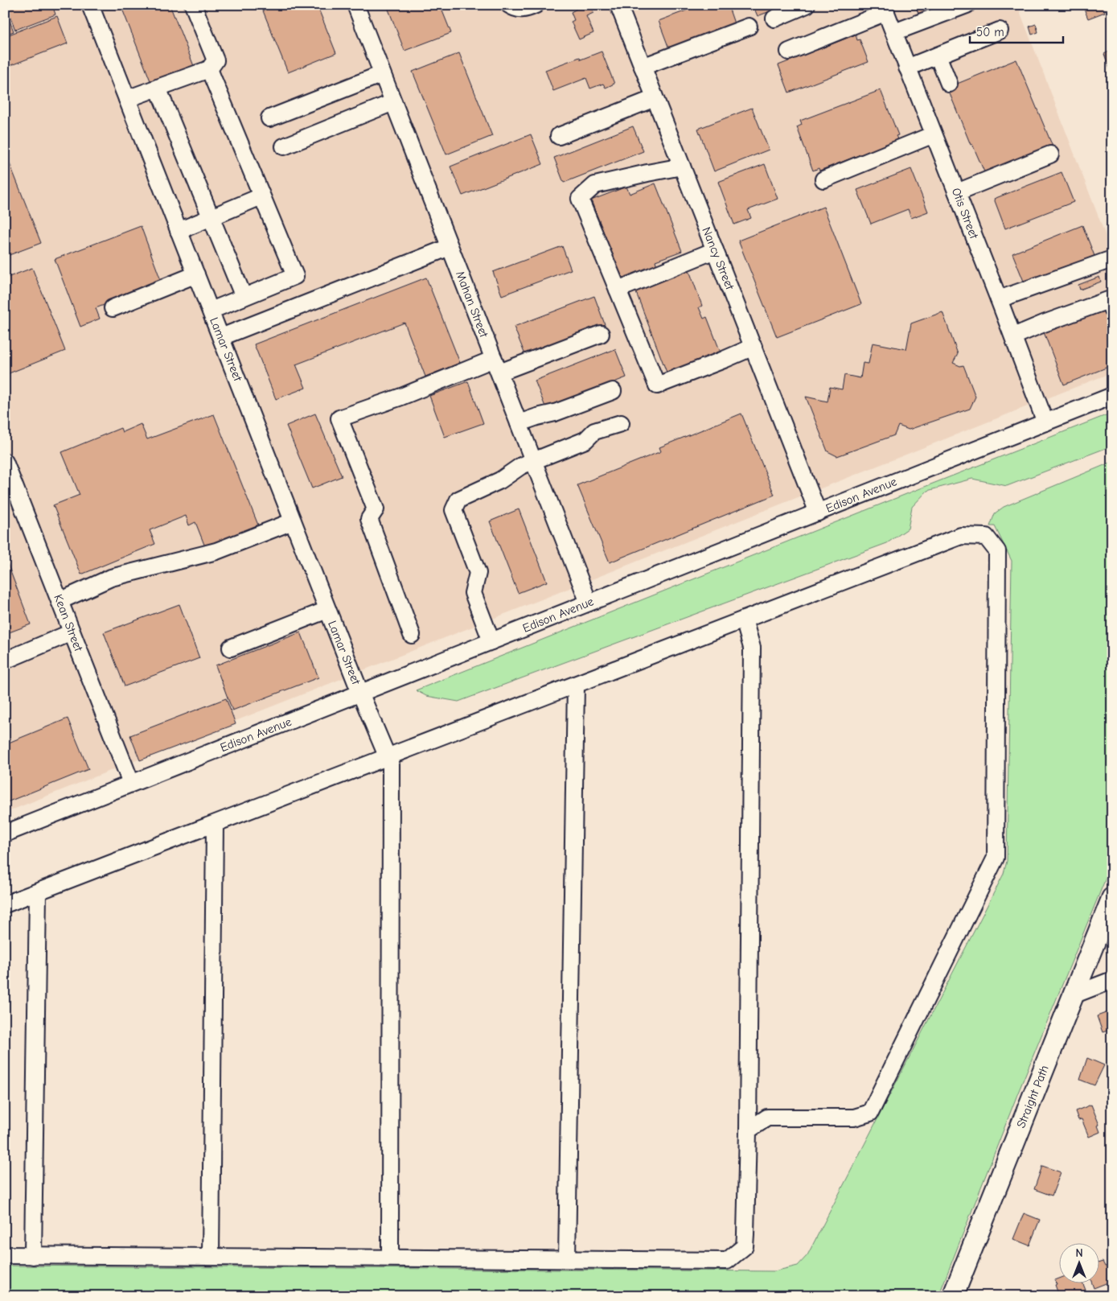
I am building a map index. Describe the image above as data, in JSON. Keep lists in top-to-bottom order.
{
  "streets": {
    "main road": ["Straight Path"],
    "street": [
      "Otis Street",
      "Nancy Street",
      "Mahan Street",
      "Lamar Street",
      "Edison Avenue",
      "Kean Street"
    ]
  },
  "crossings": [
    ["Otis Street", "Edison Avenue"],
    ["Nancy Street", "Edison Avenue"],
    ["Mahan Street", "Edison Avenue"],
    ["Lamar Street", "Edison Avenue"],
    ["Edison Avenue", "Kean Street"]
  ],
  "scale_bar": "50 m",
  "north": "top"
}
